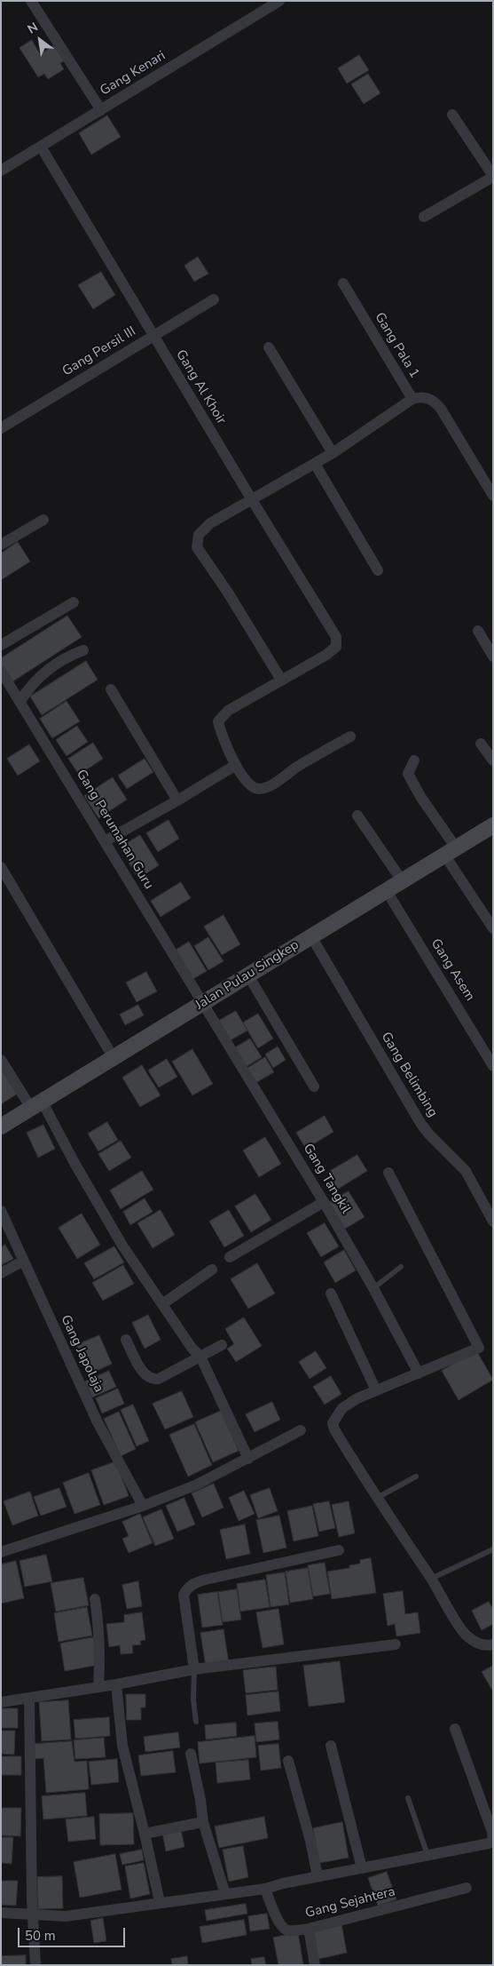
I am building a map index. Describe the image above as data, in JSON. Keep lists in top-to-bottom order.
{
  "streets": {
    "street": [
      "Gang Kenari",
      "Gang Pala 1",
      "Gang Persil III",
      "Gang Al Khoir",
      "Gang Perumahan Guru",
      "Gang Asem",
      "Jalan Pulau Singkep",
      "Gang Belimbing",
      "Gang Tangkil",
      "Gang Japolaja",
      "Gang Sejahtera"
    ]
  },
  "crossings": [
    ["Gang Kenari", "Gang Al Khoir"],
    ["Gang Persil III", "Gang Al Khoir"],
    ["Gang Perumahan Guru", "Jalan Pulau Singkep"],
    ["Gang Perumahan Guru", "Gang Tangkil"],
    ["Gang Asem", "Jalan Pulau Singkep"],
    ["Jalan Pulau Singkep", "Gang Belimbing"],
    ["Jalan Pulau Singkep", "Gang Tangkil"]
  ],
  "scale_bar": "50 m",
  "north": "top left"
}
